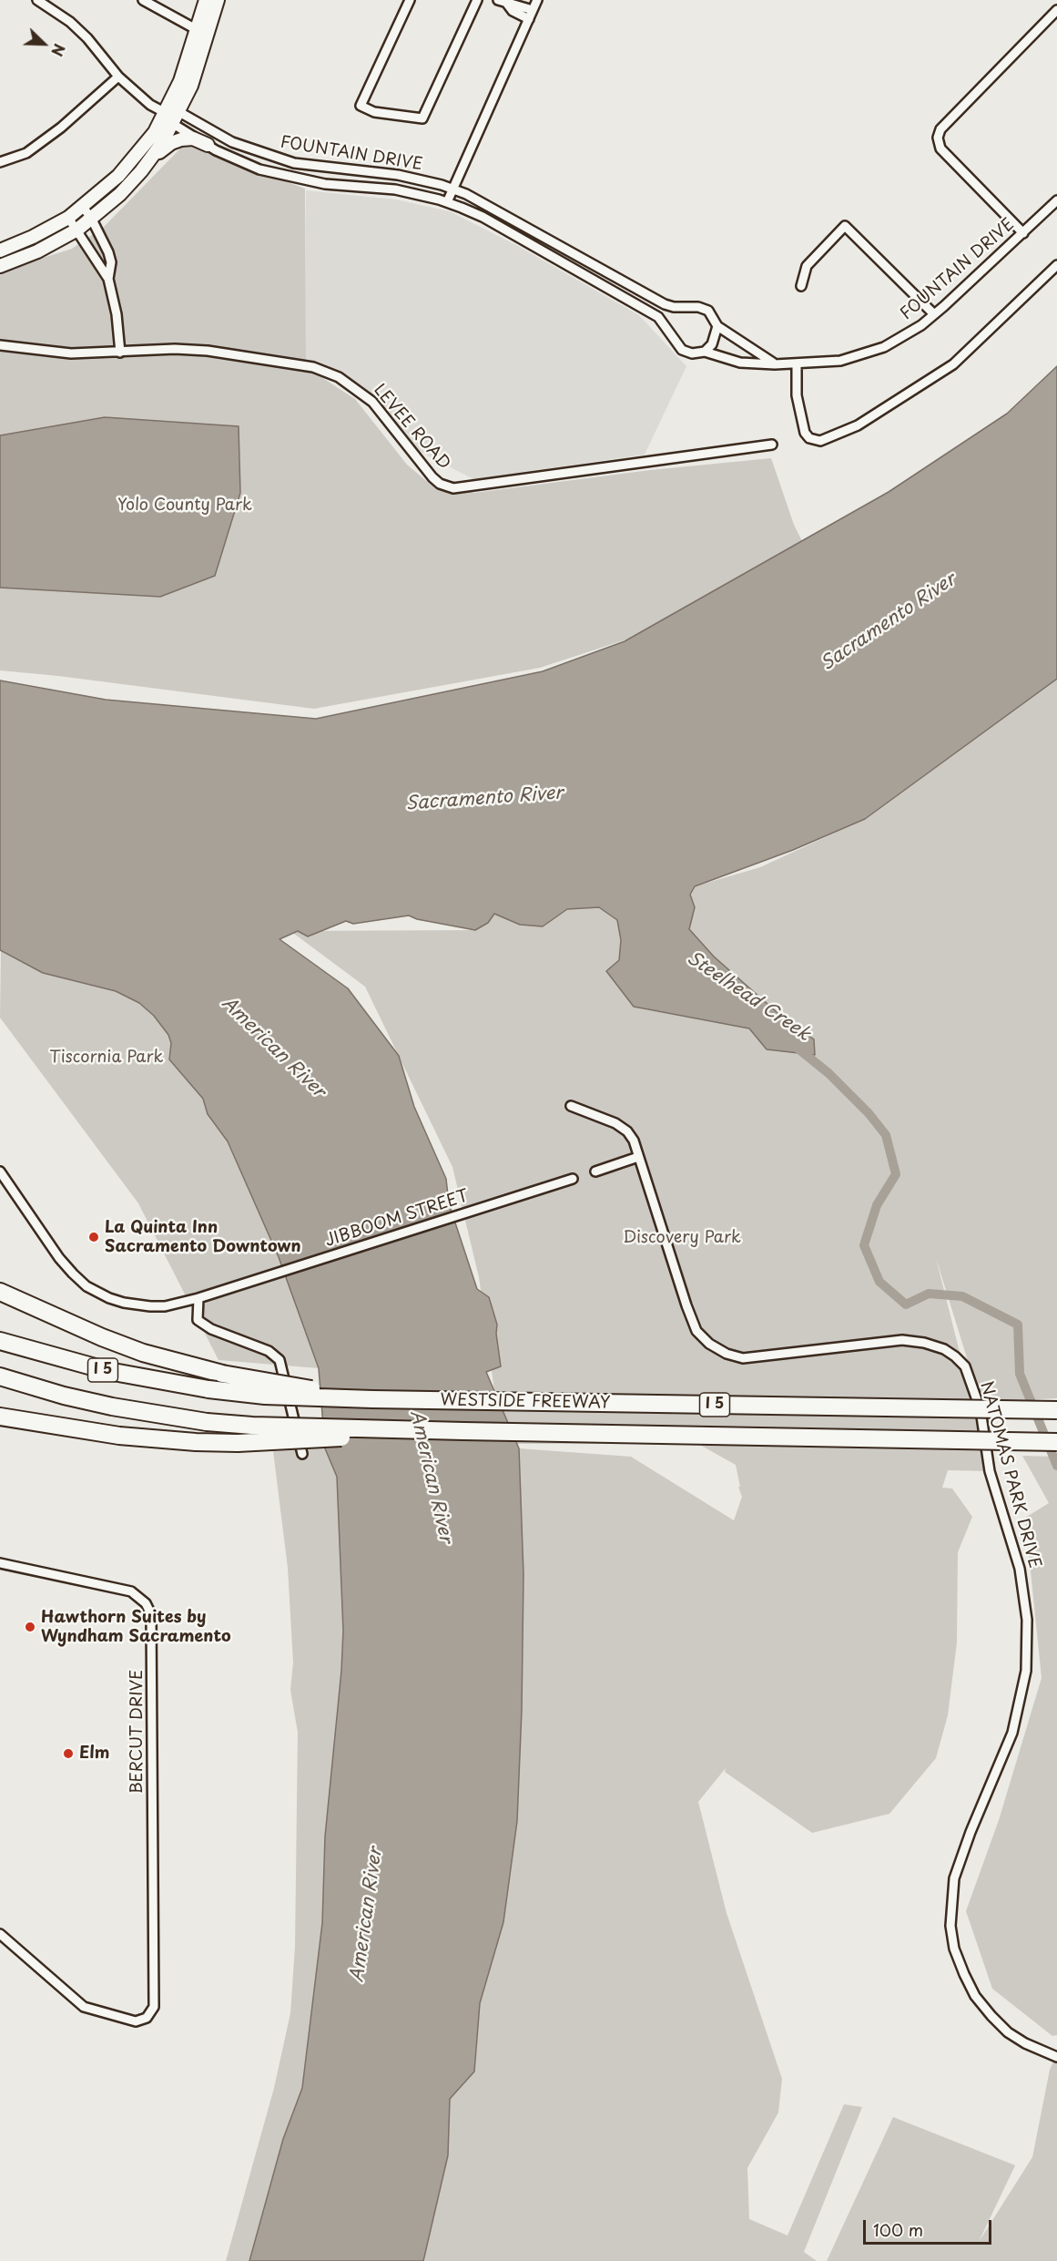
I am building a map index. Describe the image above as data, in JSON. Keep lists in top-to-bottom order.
{
  "streets": {
    "highway": ["I 5", "WESTSIDE FREEWAY"],
    "street": [
      "FOUNTAIN DRIVE",
      "LEVEE ROAD",
      "JIBBOOM STREET",
      "NATOMAS PARK DRIVE",
      "BERCUT DRIVE"
    ]
  },
  "water": ["Sacramento River", "Steelhead Creek", "American River"],
  "parks": ["Yolo County Park", "Tiscornia Park", "Discovery Park"],
  "places": ["La Quinta Inn Sacramento Downtown", "Hawthorn Suites by Wyndham Sacramento", "Elm"],
  "scale_bar": "100 m",
  "north": "bottom right"
}
